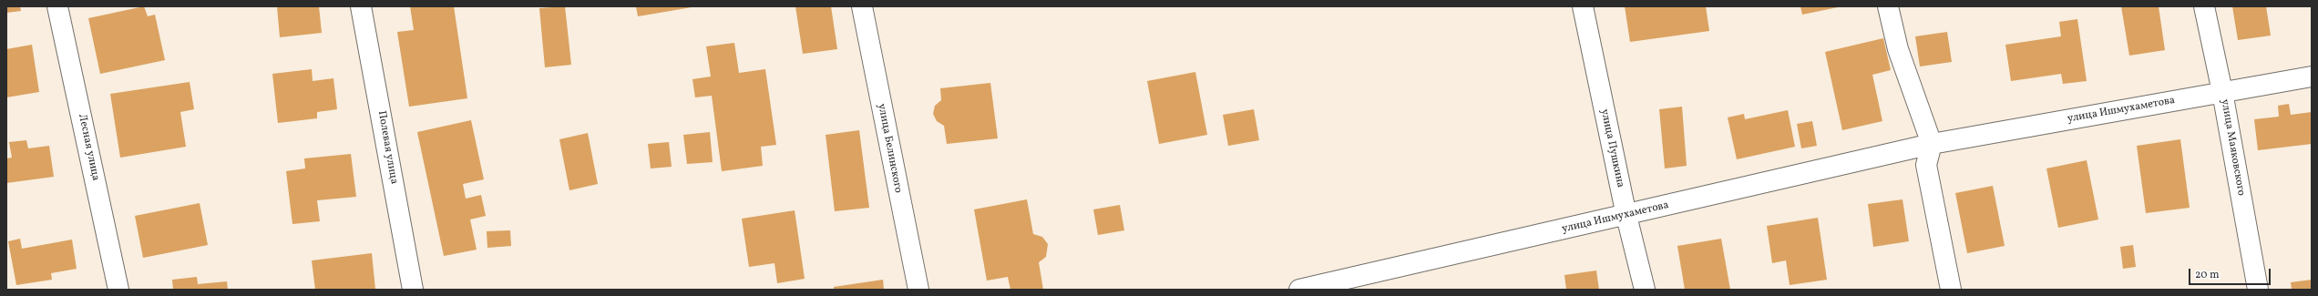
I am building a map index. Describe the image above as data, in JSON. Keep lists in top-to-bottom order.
{
  "streets": {
    "street": [
      "улица Ишмухаметова",
      "Лесная улица",
      "Полевая улица",
      "улица Маяковского",
      "улица Белинского",
      "улица Пушкина"
    ]
  },
  "crossings": [
    ["улица Ишмухаметова", "улица Маяковского"],
    ["улица Ишмухаметова", "улица Пушкина"]
  ],
  "scale_bar": "20 m"
}
